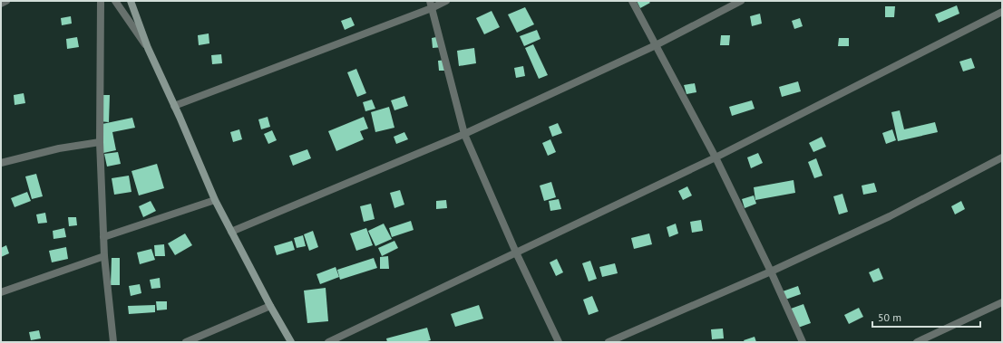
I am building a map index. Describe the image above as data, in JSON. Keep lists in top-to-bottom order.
{
  "scale_bar": "50 m"
}
